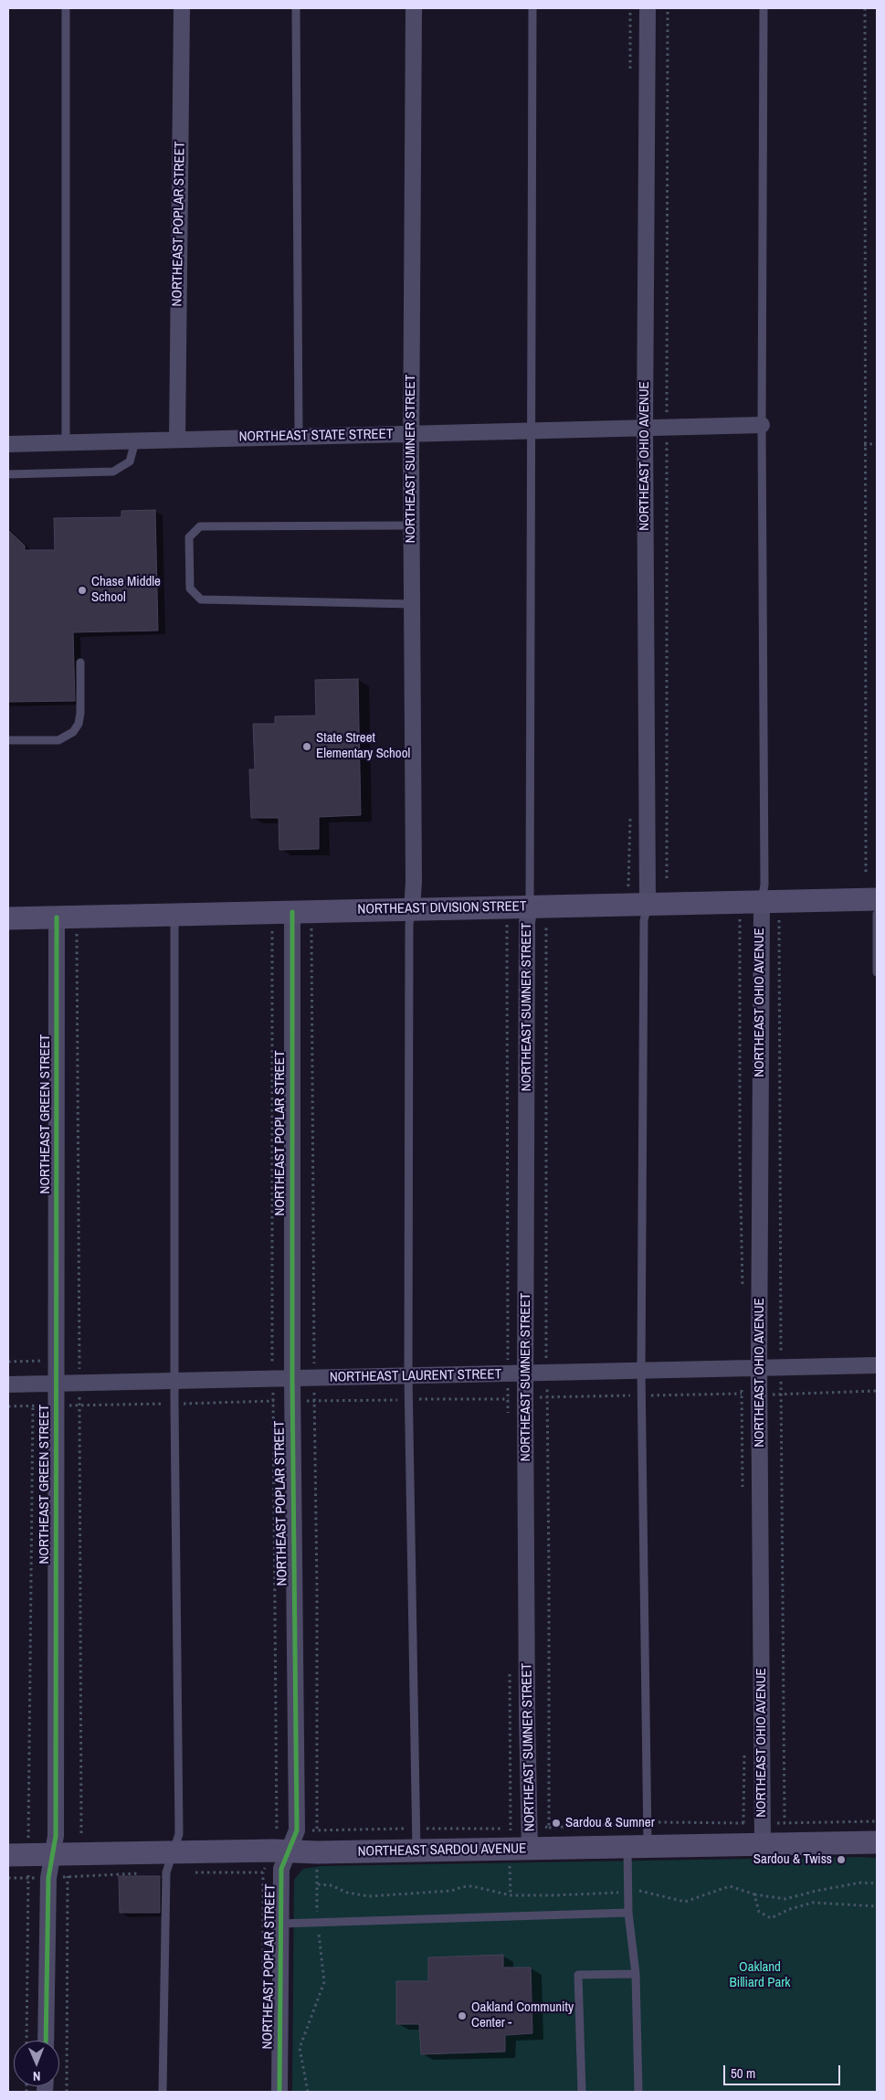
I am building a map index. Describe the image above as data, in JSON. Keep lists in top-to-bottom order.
{
  "streets": {
    "street": [
      "NORTHEAST POPLAR STREET",
      "NORTHEAST STATE STREET",
      "NORTHEAST OHIO AVENUE",
      "NORTHEAST SUMNER STREET",
      "NORTHEAST DIVISION STREET",
      "NORTHEAST GREEN STREET",
      "NORTHEAST LAURENT STREET",
      "NORTHEAST SARDOU AVENUE"
    ]
  },
  "crossings": [
    ["NORTHEAST POPLAR STREET", "NORTHEAST STATE STREET"],
    ["NORTHEAST POPLAR STREET", "NORTHEAST DIVISION STREET"],
    ["NORTHEAST POPLAR STREET", "NORTHEAST LAURENT STREET"],
    ["NORTHEAST POPLAR STREET", "NORTHEAST SARDOU AVENUE"],
    ["NORTHEAST STATE STREET", "NORTHEAST OHIO AVENUE"],
    ["NORTHEAST STATE STREET", "NORTHEAST SUMNER STREET"],
    ["NORTHEAST OHIO AVENUE", "NORTHEAST DIVISION STREET"],
    ["NORTHEAST OHIO AVENUE", "NORTHEAST LAURENT STREET"],
    ["NORTHEAST OHIO AVENUE", "NORTHEAST SARDOU AVENUE"],
    ["NORTHEAST SUMNER STREET", "NORTHEAST DIVISION STREET"],
    ["NORTHEAST SUMNER STREET", "NORTHEAST LAURENT STREET"],
    ["NORTHEAST SUMNER STREET", "NORTHEAST SARDOU AVENUE"],
    ["NORTHEAST DIVISION STREET", "NORTHEAST GREEN STREET"],
    ["NORTHEAST GREEN STREET", "NORTHEAST LAURENT STREET"],
    ["NORTHEAST GREEN STREET", "NORTHEAST SARDOU AVENUE"]
  ],
  "parks": ["Oakland Billiard Park"],
  "places": [
    "Chase Middle School",
    "State Street Elementary School",
    "Sardou & Sumner",
    "Sardou & Twiss",
    "Oakland Community Center -"
  ],
  "scale_bar": "50 m",
  "north": "bottom"
}
